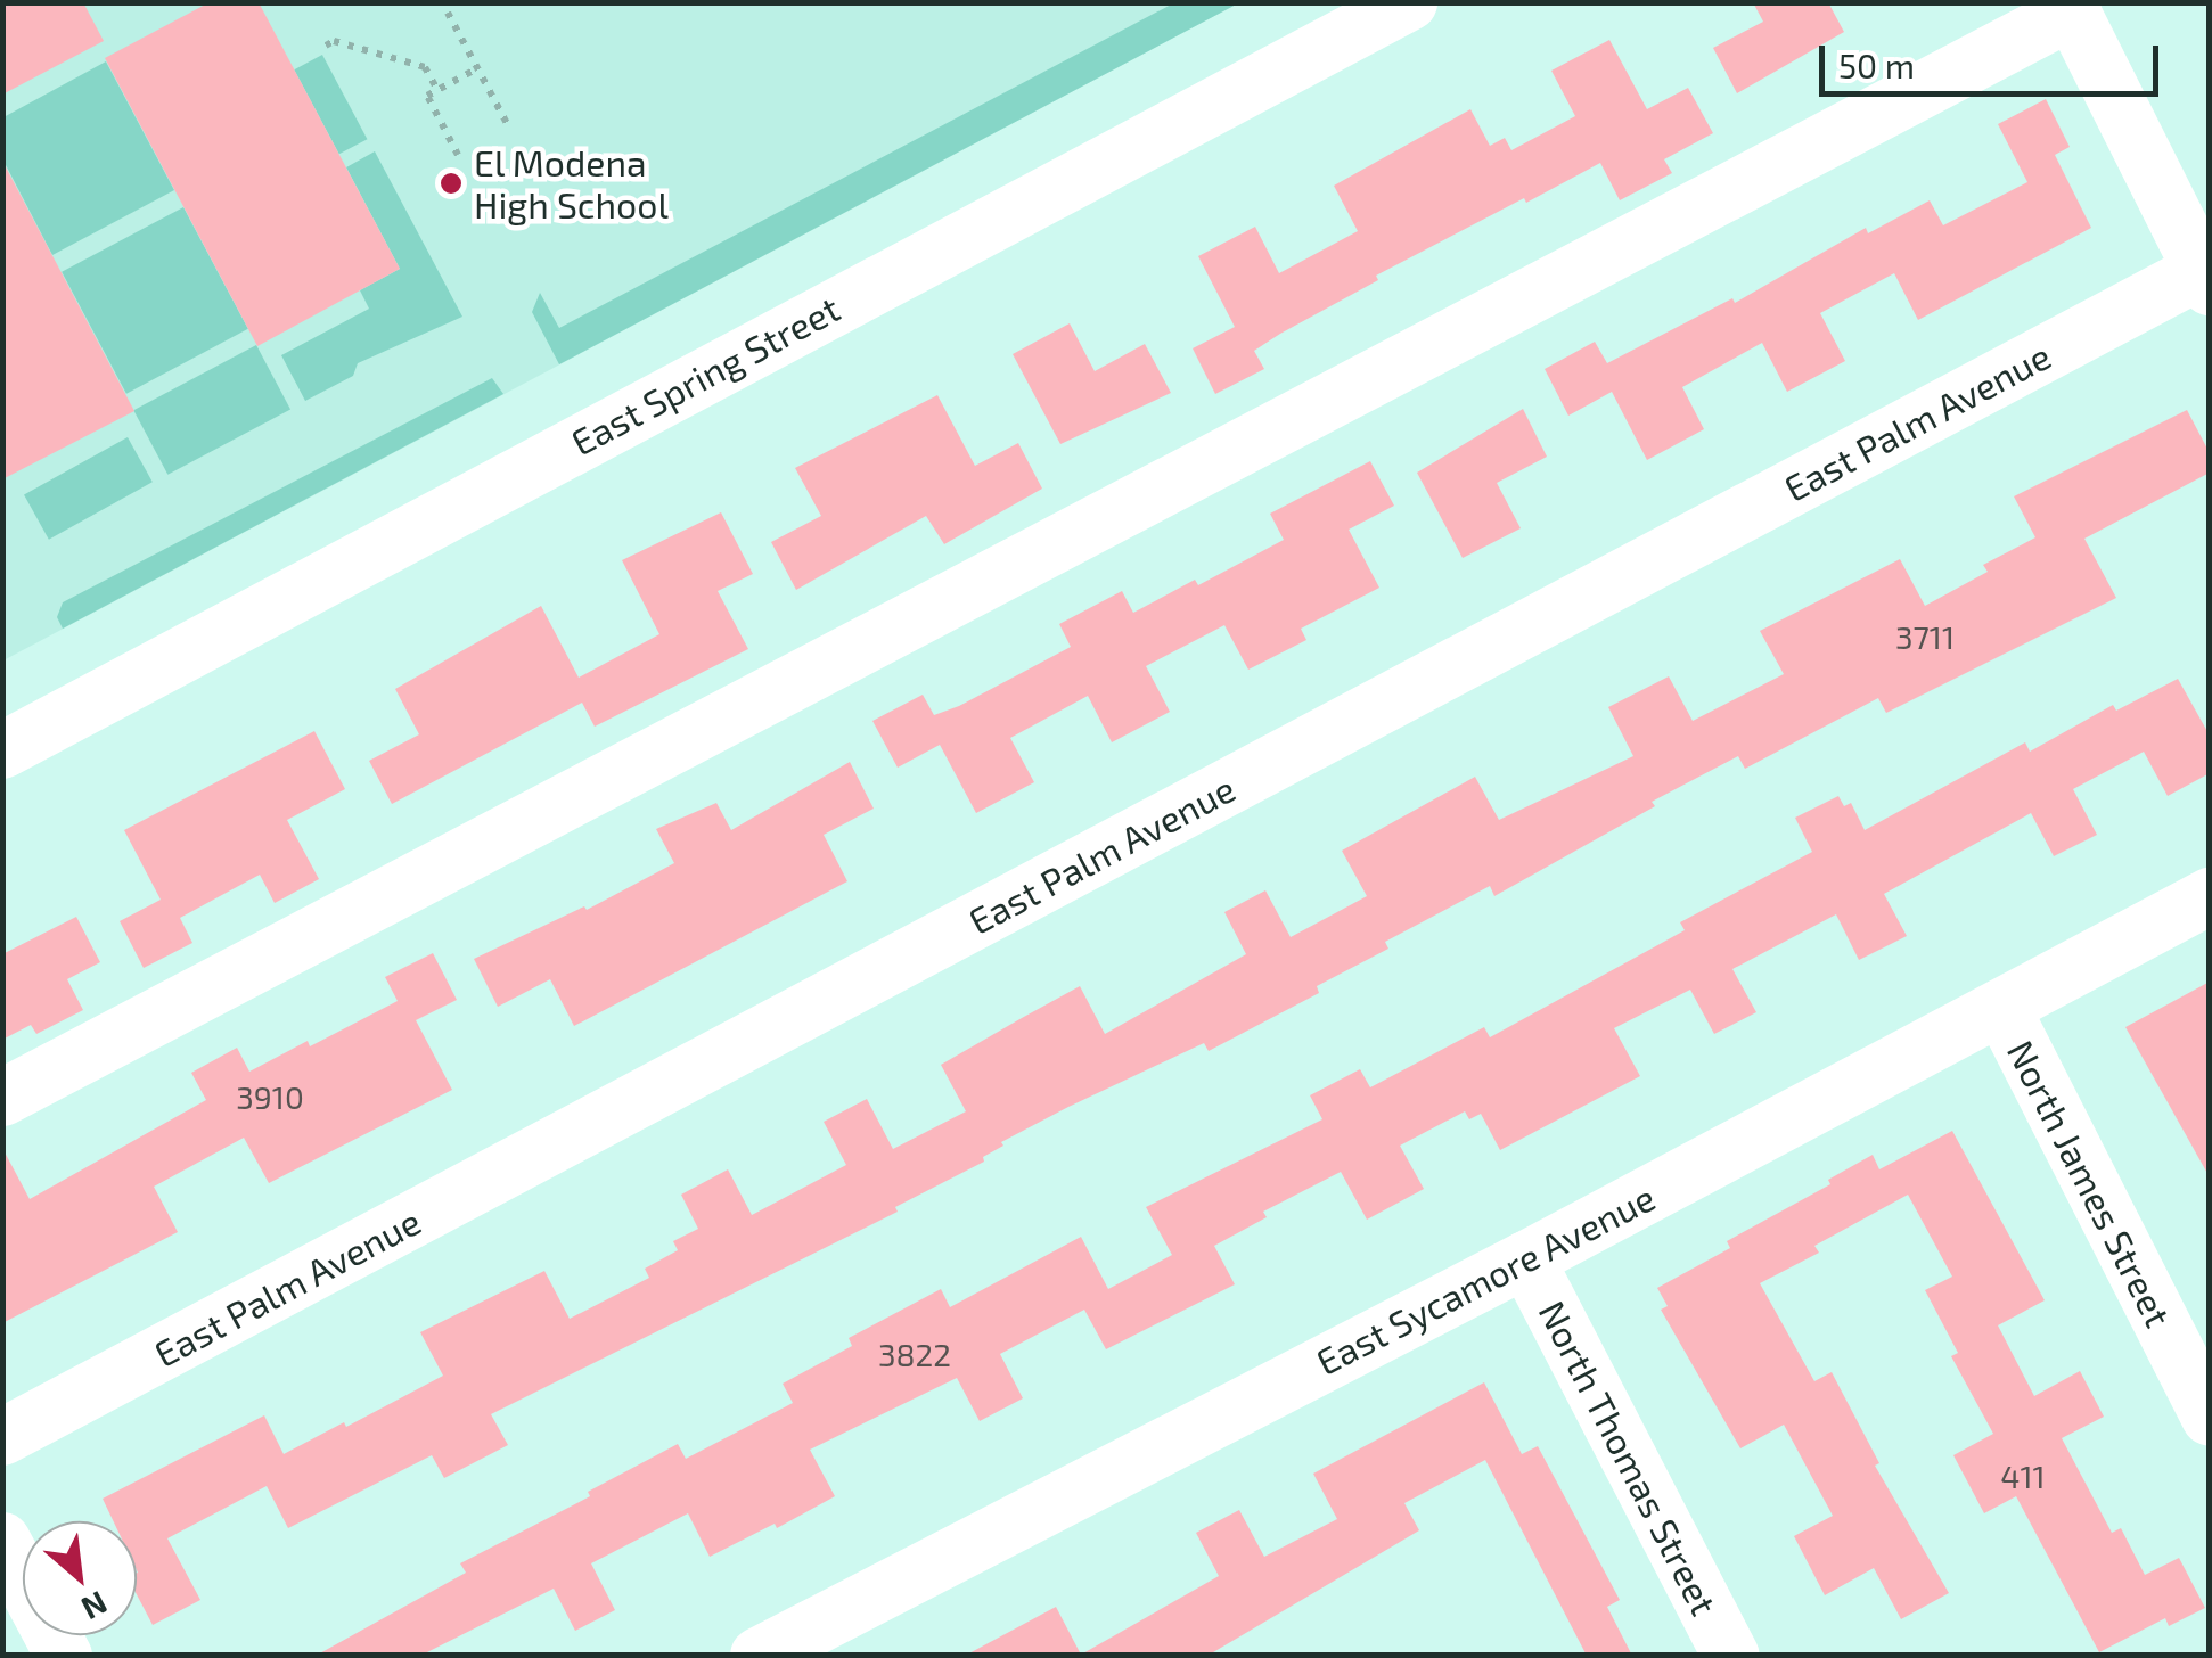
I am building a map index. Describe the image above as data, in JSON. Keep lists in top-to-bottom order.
{
  "streets": {
    "street": [
      "East Spring Street",
      "East Palm Avenue",
      "North James Street",
      "East Sycamore Avenue",
      "North Thomas Street"
    ]
  },
  "crossings": [
    ["North James Street", "East Sycamore Avenue"],
    ["East Sycamore Avenue", "North Thomas Street"]
  ],
  "places": ["El Modena High School"],
  "house_numbers": [
    "3711",
    "3910",
    "3822",
    "411"
  ],
  "scale_bar": "50 m",
  "north": "bottom right"
}
